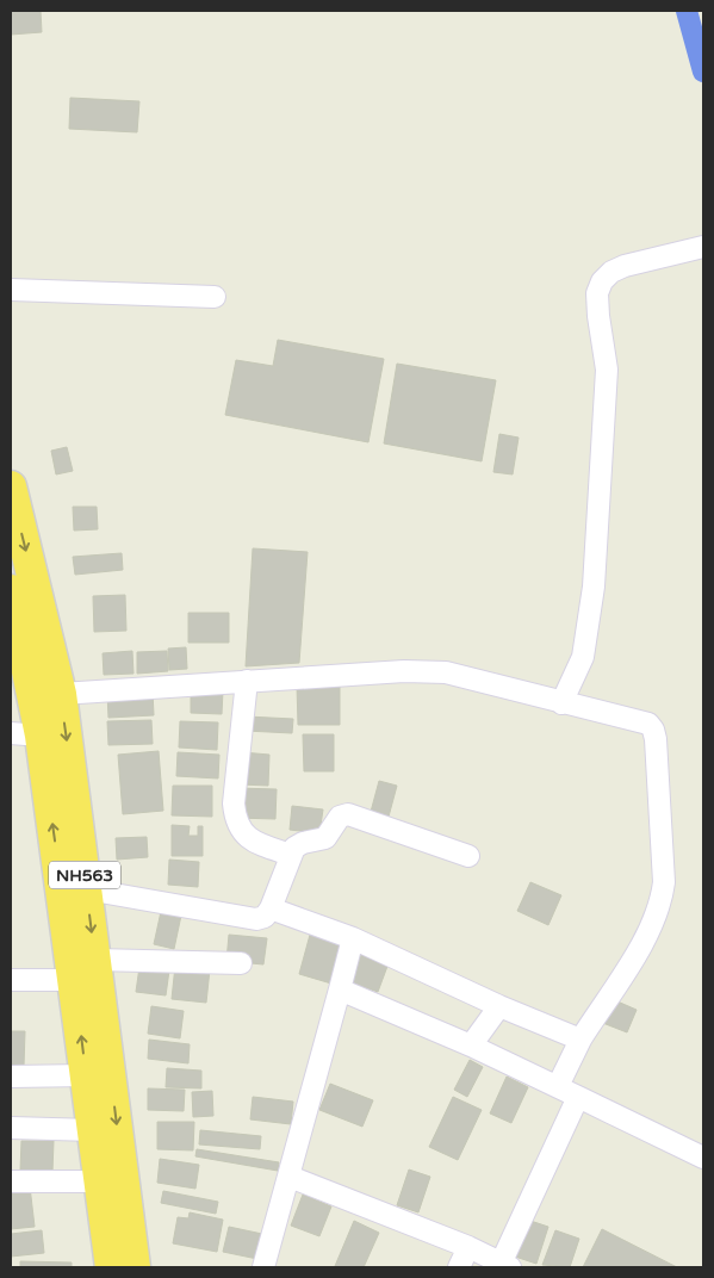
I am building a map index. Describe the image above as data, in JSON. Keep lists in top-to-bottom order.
{
  "streets": {
    "highway": ["NH563"]
  }
}
